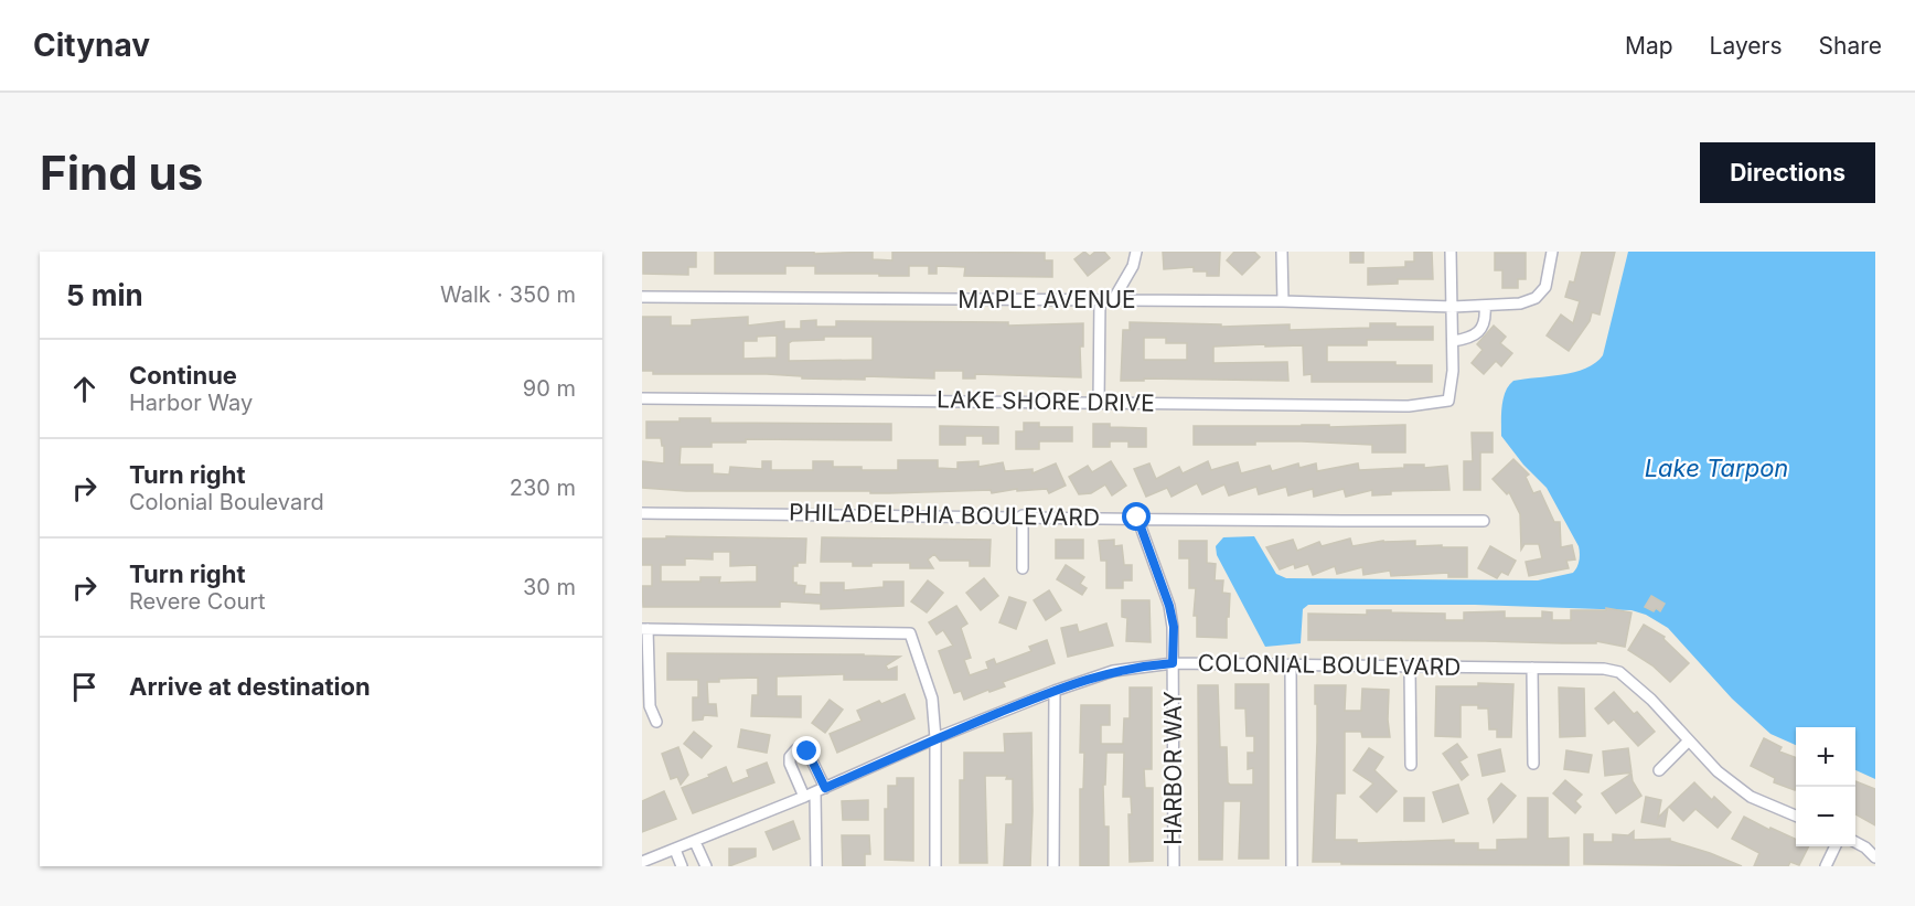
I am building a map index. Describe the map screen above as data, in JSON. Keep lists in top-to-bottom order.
{
  "streets": {
    "street": [
      "MAPLE AVENUE",
      "LAKE SHORE DRIVE",
      "PHILADELPHIA BOULEVARD",
      "COLONIAL BOULEVARD",
      "HARBOR WAY"
    ]
  },
  "crossings": [
    ["PHILADELPHIA BOULEVARD", "HARBOR WAY"],
    ["COLONIAL BOULEVARD", "HARBOR WAY"]
  ],
  "water": ["Lake Tarpon"],
  "page": {
    "header": "Citynav",
    "nav": ["Map", "Layers", "Share"],
    "buttons": "Directions",
    "title": "Find us",
    "heading": ["5 min", "Walk · 350 m"],
    "list": [
      ["Continue", "Harbor Way", "90 m"],
      ["Turn right", "Colonial Boulevard", "230 m"],
      ["Turn right", "Revere Court", "30 m"],
      "Arrive at destination"
    ],
    "map_buttons": ["+", "−"]
  }
}
